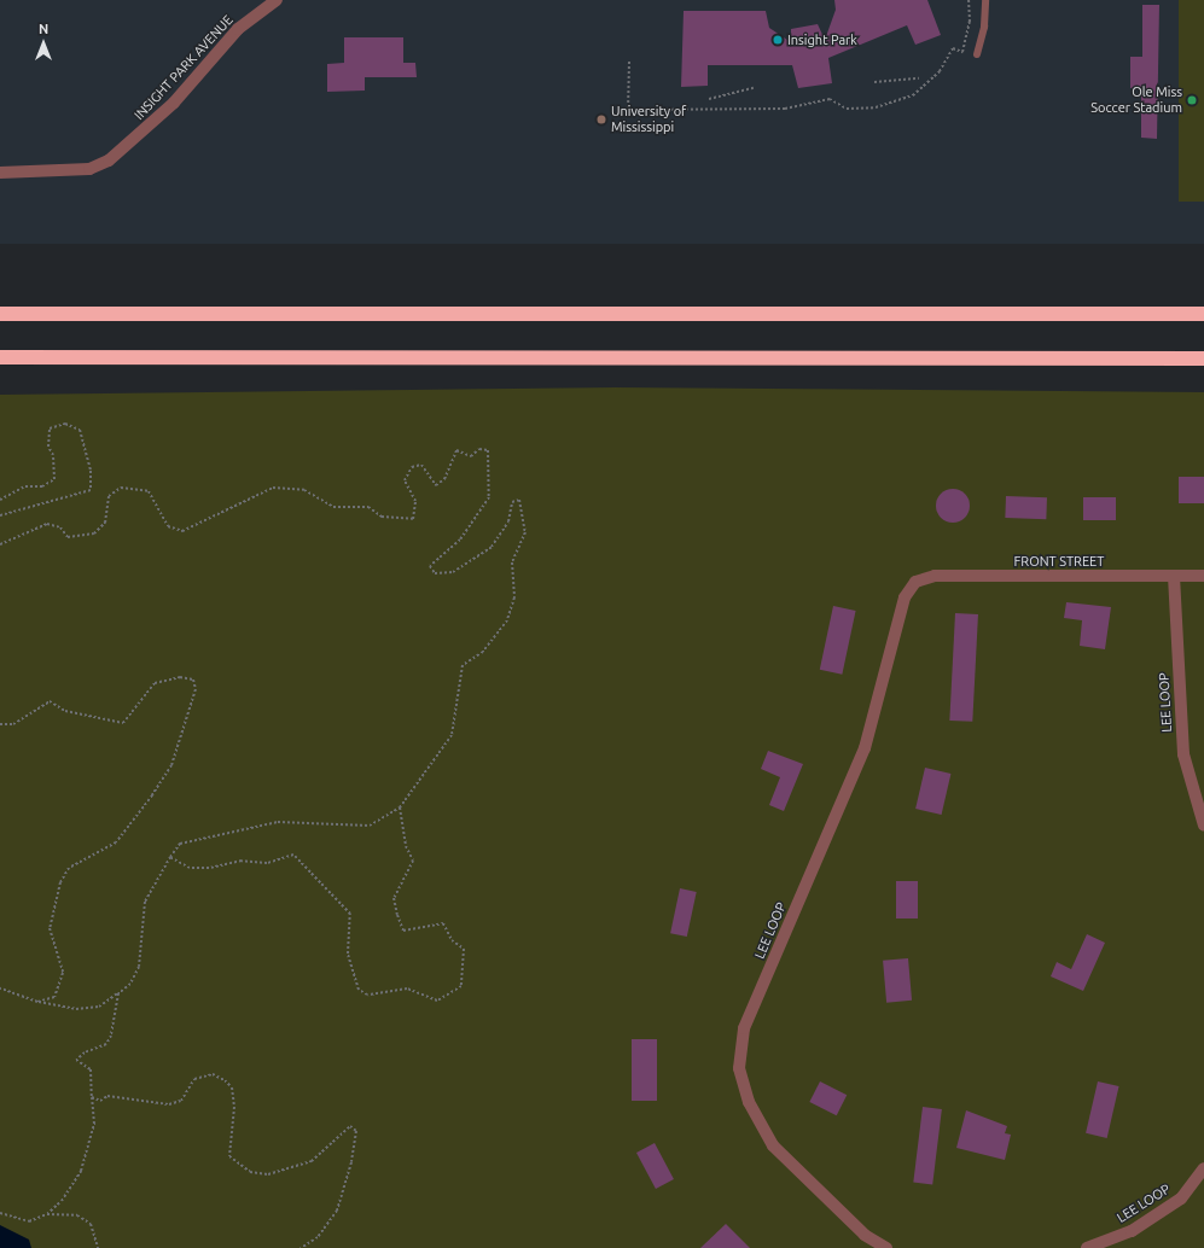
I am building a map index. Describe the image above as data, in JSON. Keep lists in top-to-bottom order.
{
  "streets": {
    "street": ["INSIGHT PARK AVENUE", "FRONT STREET", "LEE LOOP"]
  },
  "crossings": [
    ["FRONT STREET", "LEE LOOP"]
  ],
  "places": ["Insight Park", "Ole Miss Soccer Stadium", "University of Mississippi"],
  "north": "top"
}
